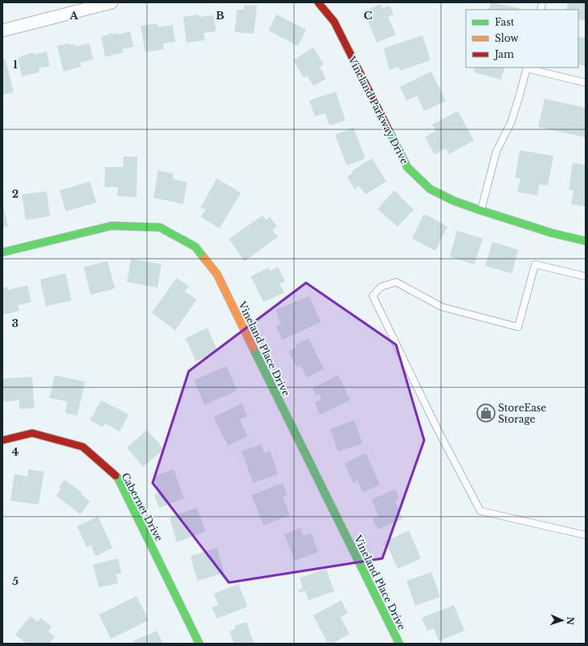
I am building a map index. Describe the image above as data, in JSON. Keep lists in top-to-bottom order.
{
  "streets": {
    "street": ["Vineland Parkway Drive", "Vineland Place Drive", "Cabernet Drive"]
  },
  "places": {
    "shop": ["StoreEase Storage"]
  },
  "legend": ["Fast", "Slow", "Jam"],
  "north": "right",
  "grid": {
    "columns": ["A", "B", "C"],
    "rows": [
      "1",
      "2",
      "3",
      "4",
      "5"
    ]
  }
}
